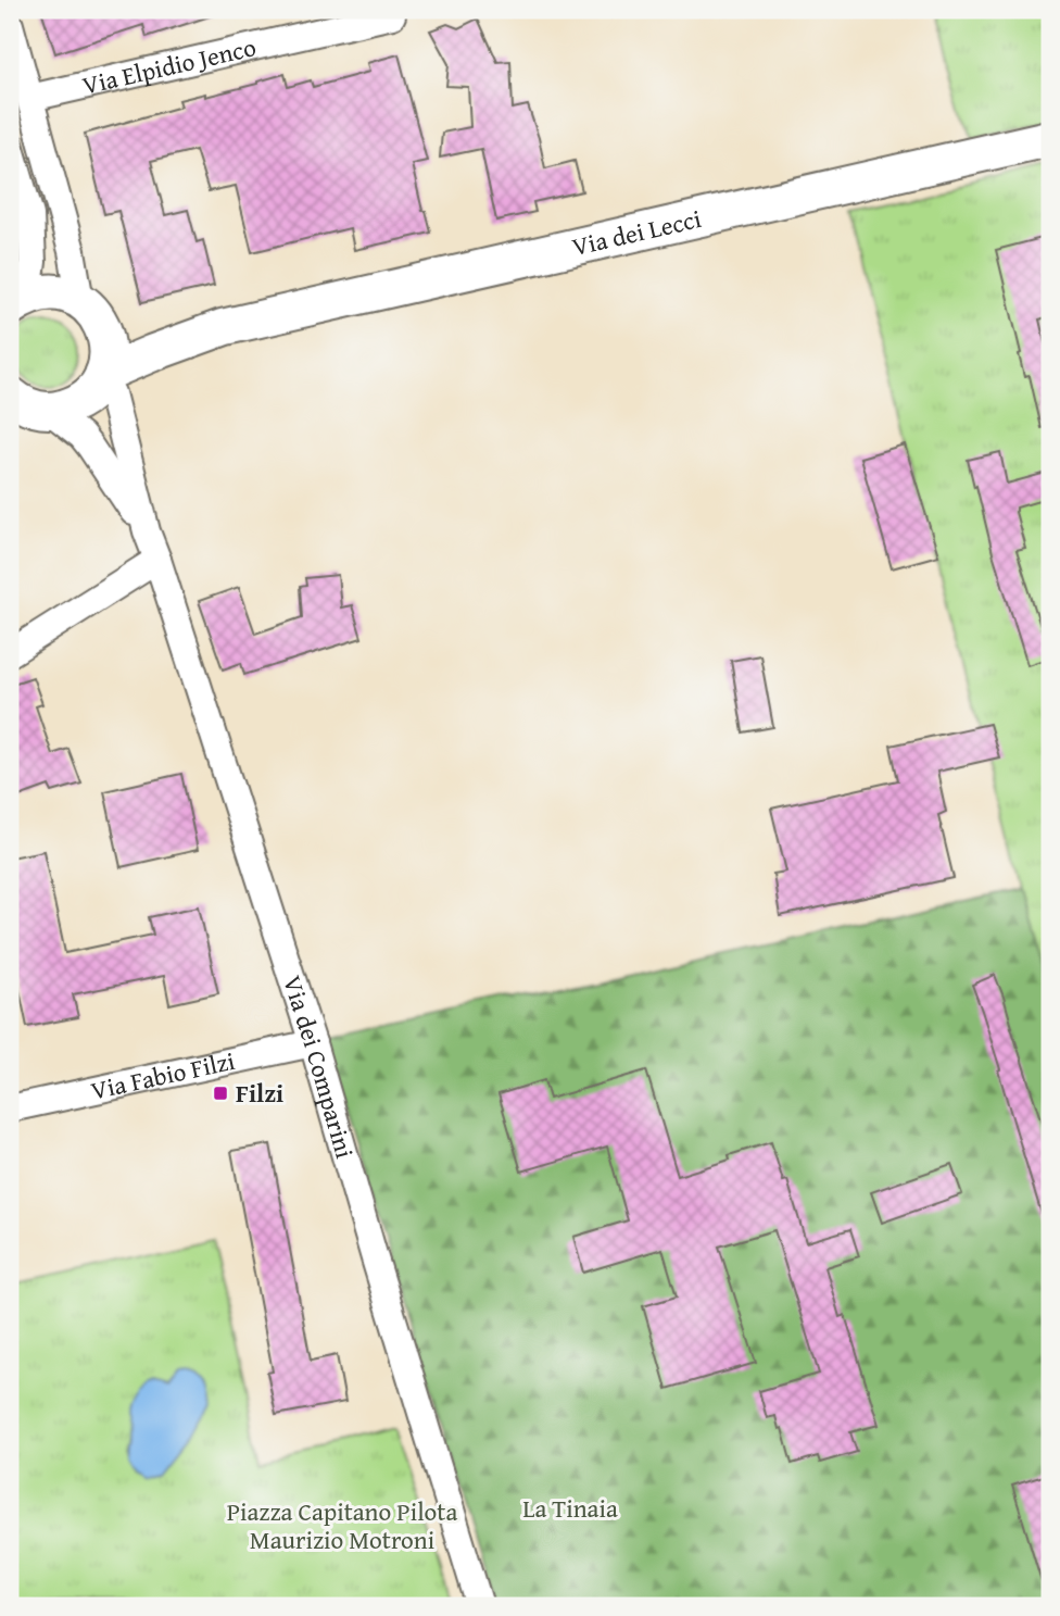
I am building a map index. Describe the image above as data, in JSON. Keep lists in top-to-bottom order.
{
  "streets": {
    "street": [
      "Via Elpidio Jenco",
      "Via dei Lecci",
      "Via dei Comparini",
      "Via Fabio Filzi"
    ]
  },
  "crossings": [
    ["Via dei Lecci", "Via dei Comparini"],
    ["Via dei Comparini", "Via Fabio Filzi"]
  ],
  "parks": ["La Tinaia", "Piazza Capitano Pilota Maurizio Motroni"],
  "places": {
    "transit": ["Filzi"]
  }
}
